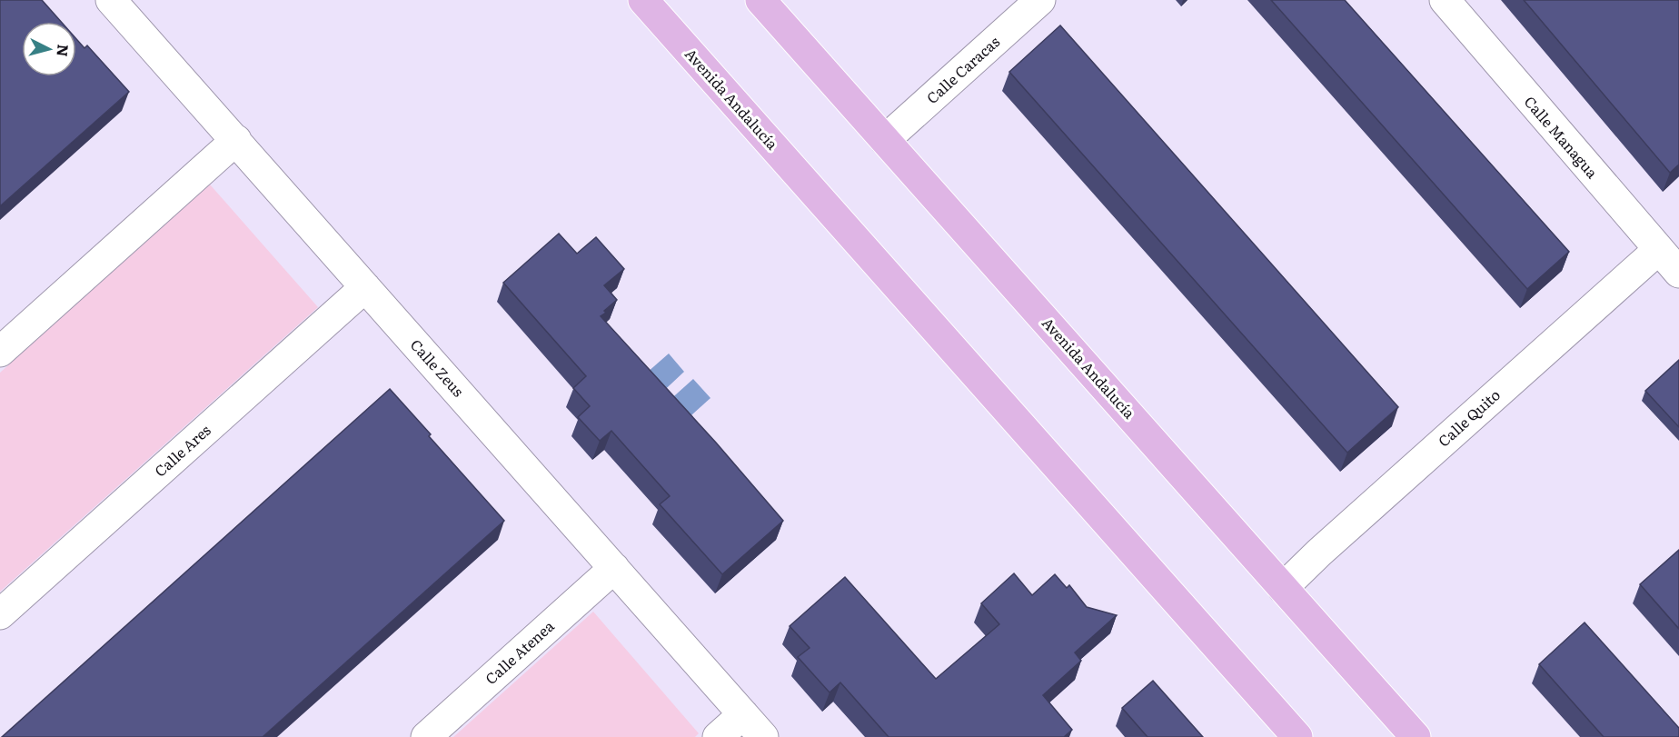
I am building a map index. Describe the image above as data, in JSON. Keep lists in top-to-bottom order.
{
  "streets": {
    "main road": ["Avenida Andalucía"],
    "street": [
      "Calle Caracas",
      "Calle Managua",
      "Calle Zeus",
      "Calle Quito",
      "Calle Ares",
      "Calle Atenea"
    ]
  },
  "crossings": [
    ["Calle Caracas", "Avenida Andalucía"],
    ["Avenida Andalucía", "Calle Quito"],
    ["Calle Managua", "Calle Quito"],
    ["Calle Zeus", "Calle Ares"],
    ["Calle Zeus", "Calle Atenea"]
  ],
  "north": "right"
}
